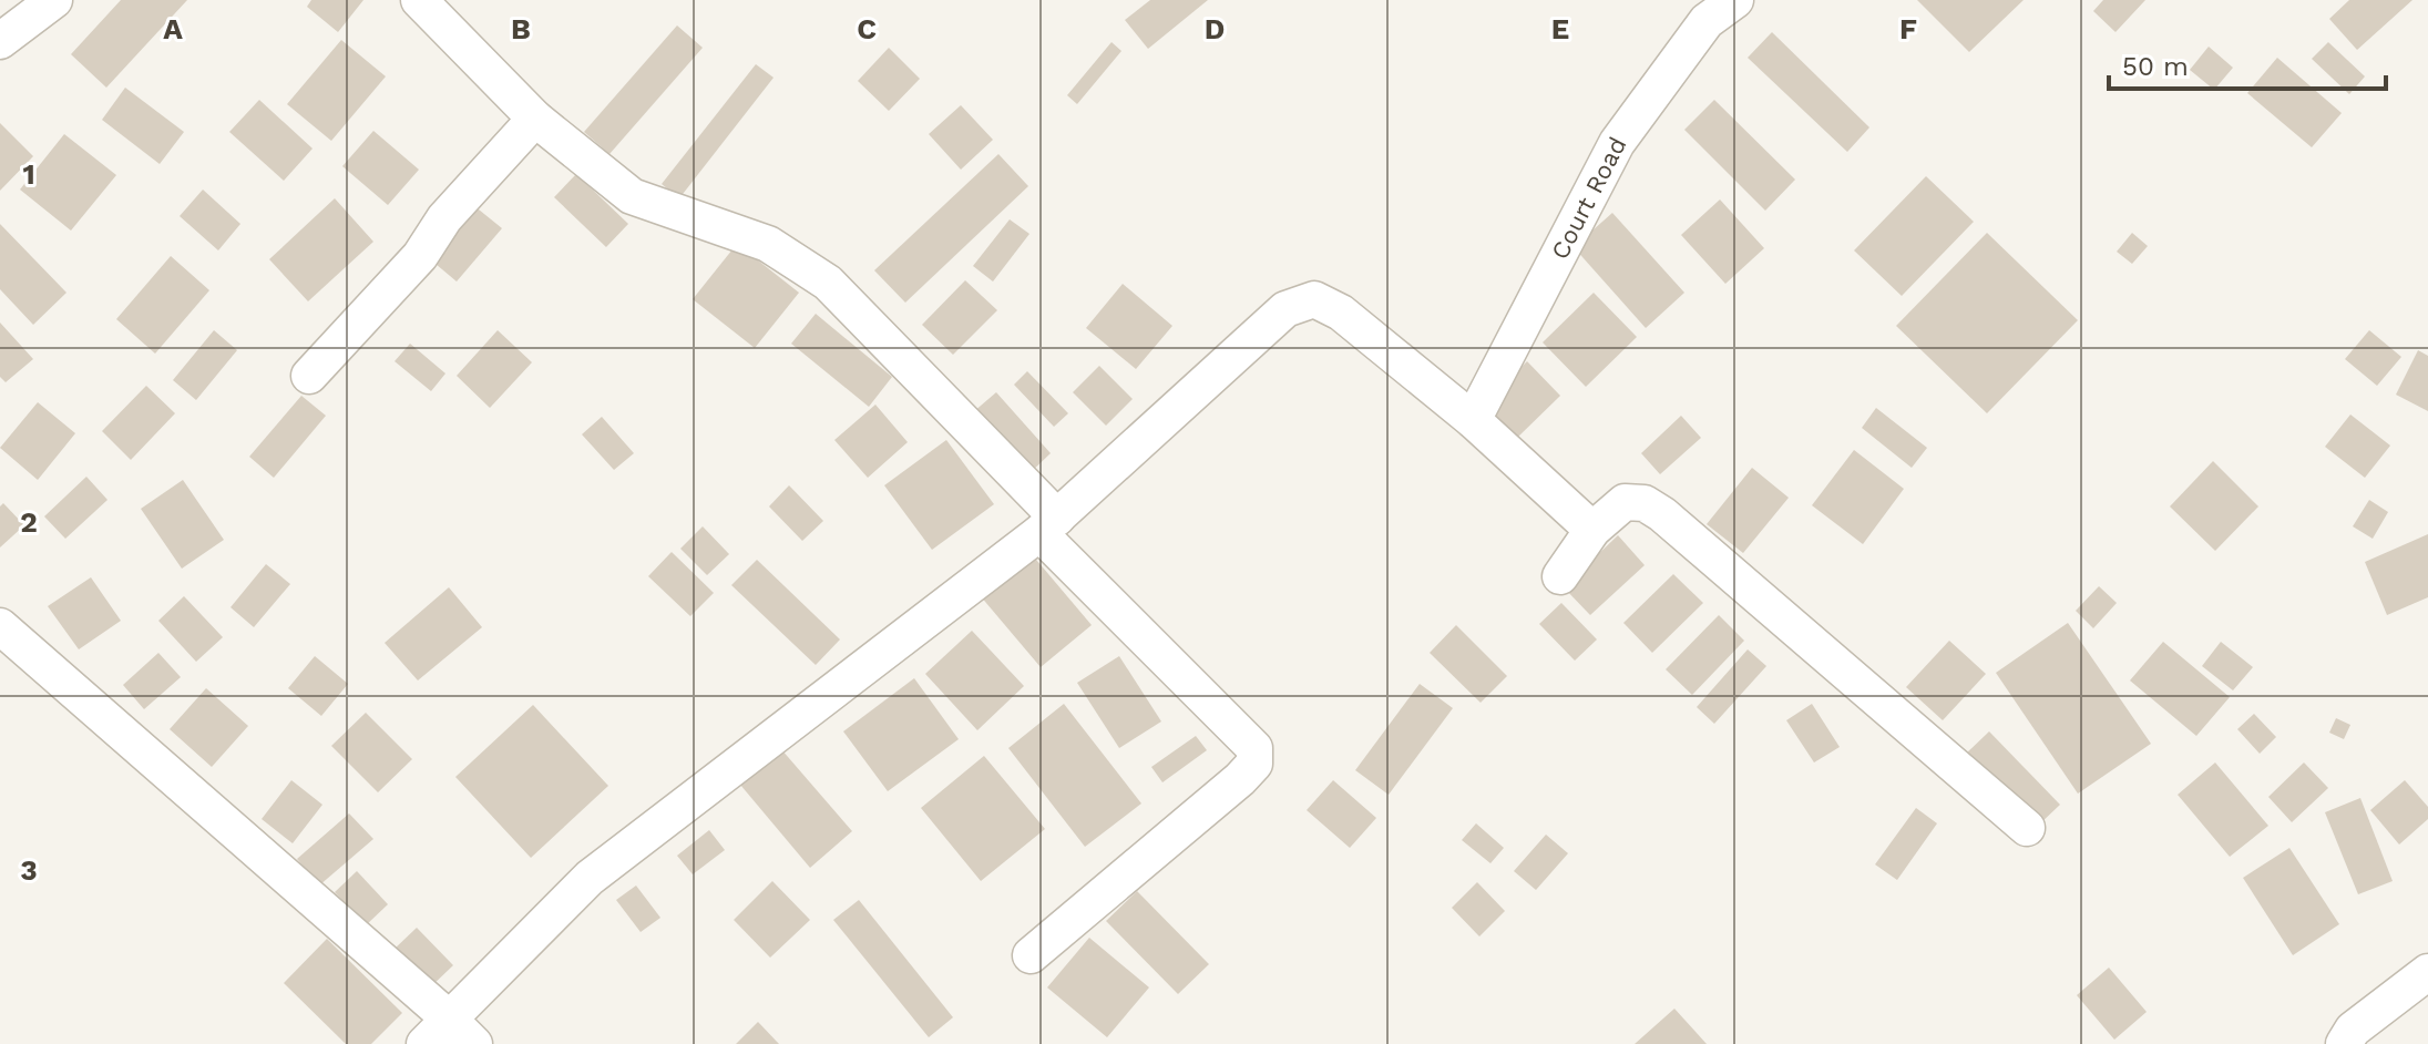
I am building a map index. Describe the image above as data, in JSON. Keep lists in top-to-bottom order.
{
  "streets": {
    "street": ["Court Road"]
  },
  "scale_bar": "50 m",
  "grid": {
    "columns": [
      "A",
      "B",
      "C",
      "D",
      "E",
      "F"
    ],
    "rows": ["1", "2", "3"]
  }
}
